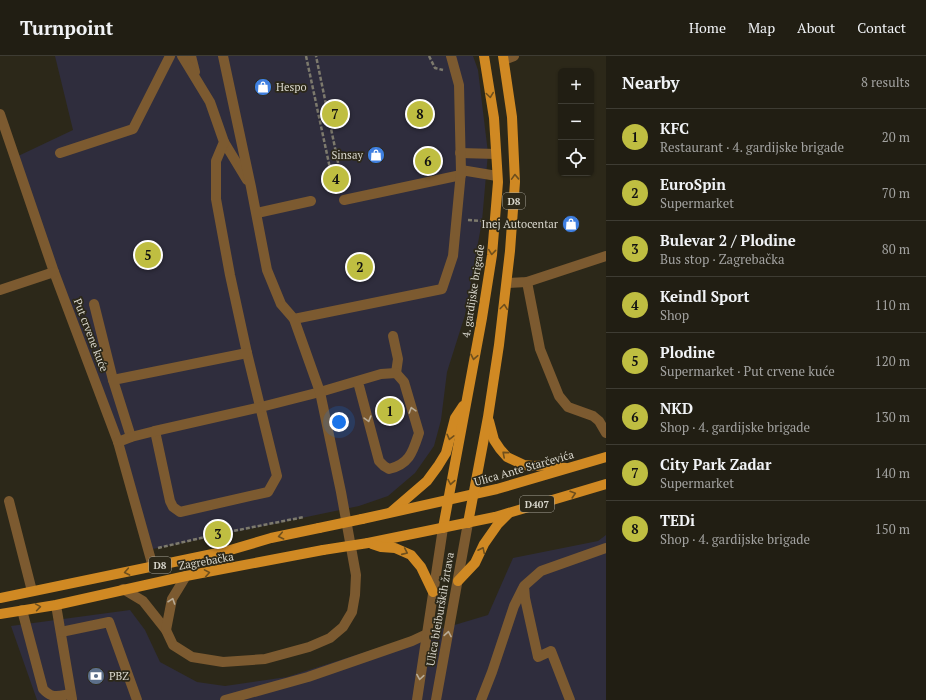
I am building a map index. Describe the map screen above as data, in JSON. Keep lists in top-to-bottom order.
{
  "streets": {
    "main road": [
      "D8",
      "4. gardijske brigade",
      "Ulica Ante Starčevića",
      "D407",
      "Zagrebačka"
    ],
    "street": ["Put crvene kuće", "Ulica bleiburških žrtava"]
  },
  "crossings": [
    ["D8", "4. gardijske brigade"],
    ["D8", "Ulica Ante Starčevića"],
    ["D8", "D407"],
    ["D8", "Zagrebačka"],
    ["D8", "Ulica bleiburških žrtava"],
    ["4. gardijske brigade", "Ulica Ante Starčevića"],
    ["4. gardijske brigade", "Ulica bleiburških žrtava"],
    ["Put crvene kuće", "Zagrebačka"],
    ["D407", "Ulica bleiburških žrtava"]
  ],
  "places": {
    "shop": ["Hespo", "Sinsay", "Inej Autocentar"],
    "bank": ["PBZ"]
  },
  "page": {
    "header": "Turnpoint",
    "nav": [
      "Home",
      "Map",
      "About",
      "Contact"
    ],
    "heading": ["Nearby", "8 results"],
    "map_buttons": ["+", "−"],
    "pins": [
      "7",
      "8",
      "6",
      "4",
      "5",
      "2",
      "1",
      "3"
    ],
    "list": [
      {
        "mark": "1",
        "name": "KFC",
        "note": "Restaurant · 4. gardijske brigade",
        "value": "20 m"
      },
      {
        "mark": "2",
        "name": "EuroSpin",
        "note": "Supermarket",
        "value": "70 m"
      },
      {
        "mark": "3",
        "name": "Bulevar 2 / Plodine",
        "note": "Bus stop · Zagrebačka",
        "value": "80 m"
      },
      {
        "mark": "4",
        "name": "Keindl Sport",
        "note": "Shop",
        "value": "110 m"
      },
      {
        "mark": "5",
        "name": "Plodine",
        "note": "Supermarket · Put crvene kuće",
        "value": "120 m"
      },
      {
        "mark": "6",
        "name": "NKD",
        "note": "Shop · 4. gardijske brigade",
        "value": "130 m"
      },
      {
        "mark": "7",
        "name": "City Park Zadar",
        "note": "Supermarket",
        "value": "140 m"
      },
      {
        "mark": "8",
        "name": "TEDi",
        "note": "Shop · 4. gardijske brigade",
        "value": "150 m"
      }
    ]
  }
}
